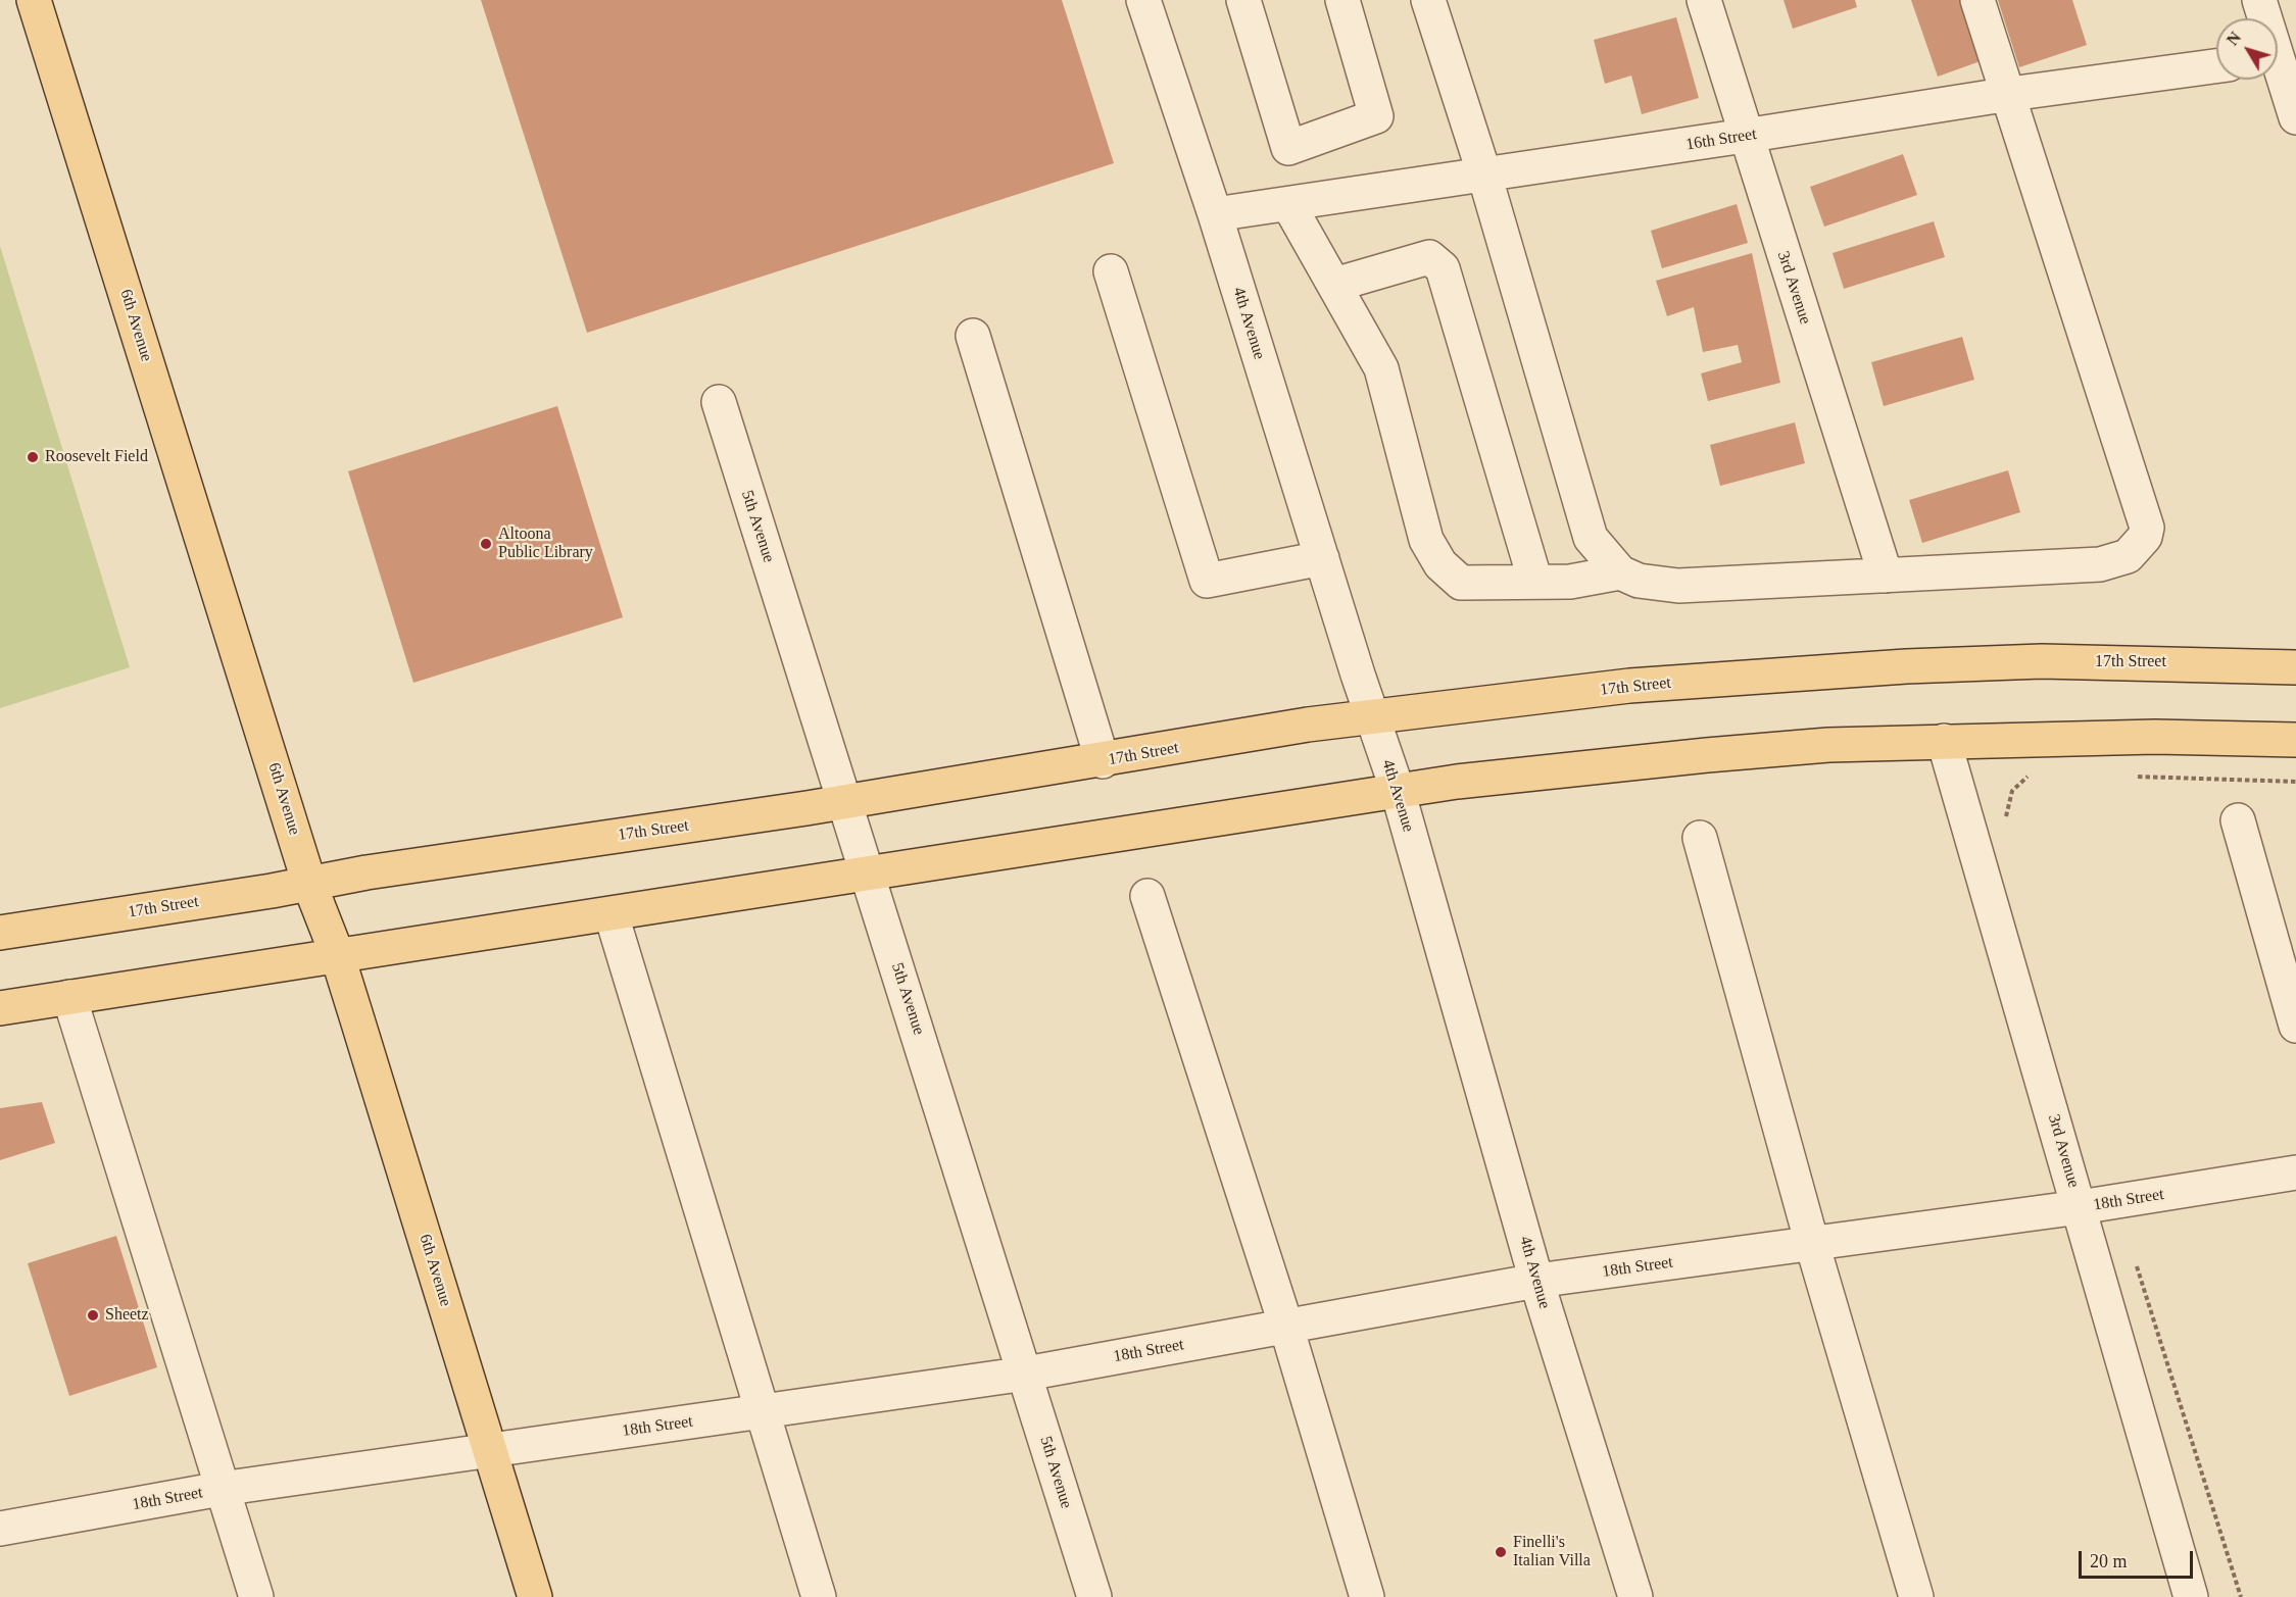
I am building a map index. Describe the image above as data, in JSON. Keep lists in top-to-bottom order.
{
  "streets": {
    "main road": ["6th Avenue", "17th Street"],
    "street": [
      "16th Street",
      "3rd Avenue",
      "4th Avenue",
      "5th Avenue",
      "18th Street"
    ]
  },
  "crossings": [
    ["16th Street", "3rd Avenue"],
    ["16th Street", "4th Avenue"],
    ["3rd Avenue", "18th Street"],
    ["4th Avenue", "17th Street"],
    ["4th Avenue", "18th Street"],
    ["6th Avenue", "17th Street"],
    ["6th Avenue", "18th Street"],
    ["5th Avenue", "17th Street"],
    ["5th Avenue", "18th Street"]
  ],
  "places": [
    "Roosevelt Field",
    "Altoona Public Library",
    "Sheetz",
    "Finelli's Italian Villa"
  ],
  "scale_bar": "20 m",
  "north": "top left"
}
